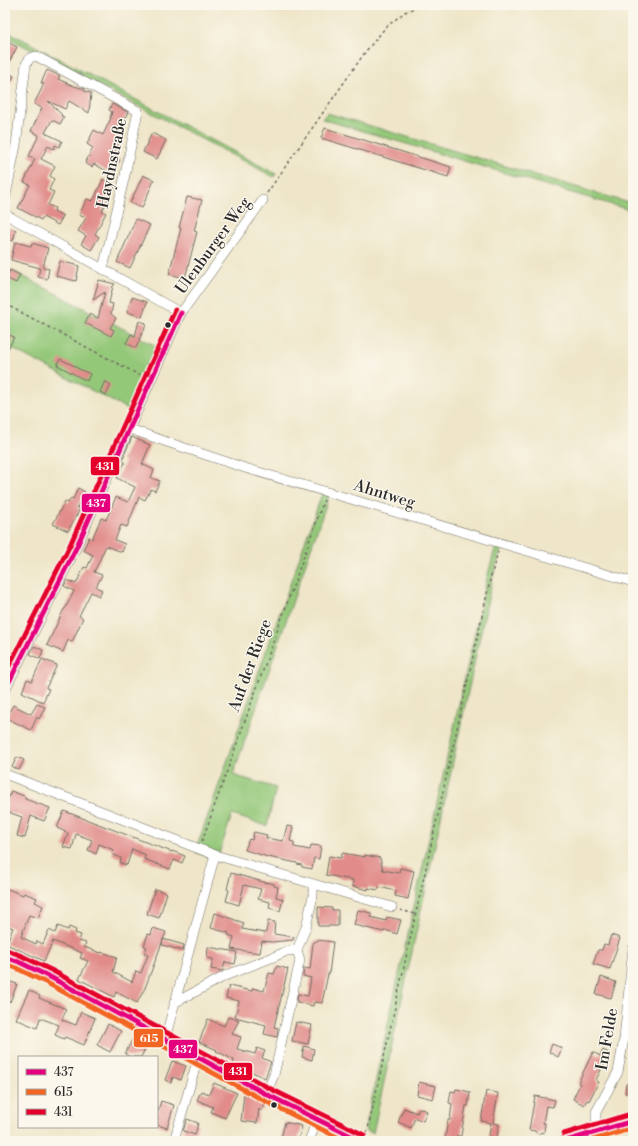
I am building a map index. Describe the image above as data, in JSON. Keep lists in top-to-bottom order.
{
  "streets": {
    "street": [
      "Haydnstraße",
      "Ulenburger Weg",
      "Ahntweg",
      "Im Felde"
    ],
    "path": ["Auf der Riege"]
  },
  "crossings": [
    ["Ulenburger Weg", "Ahntweg"],
    ["Ahntweg", "Auf der Riege"]
  ],
  "lines": ["transit line 431", "transit line 437", "transit line 615"],
  "legend": ["437", "615", "431"]
}
